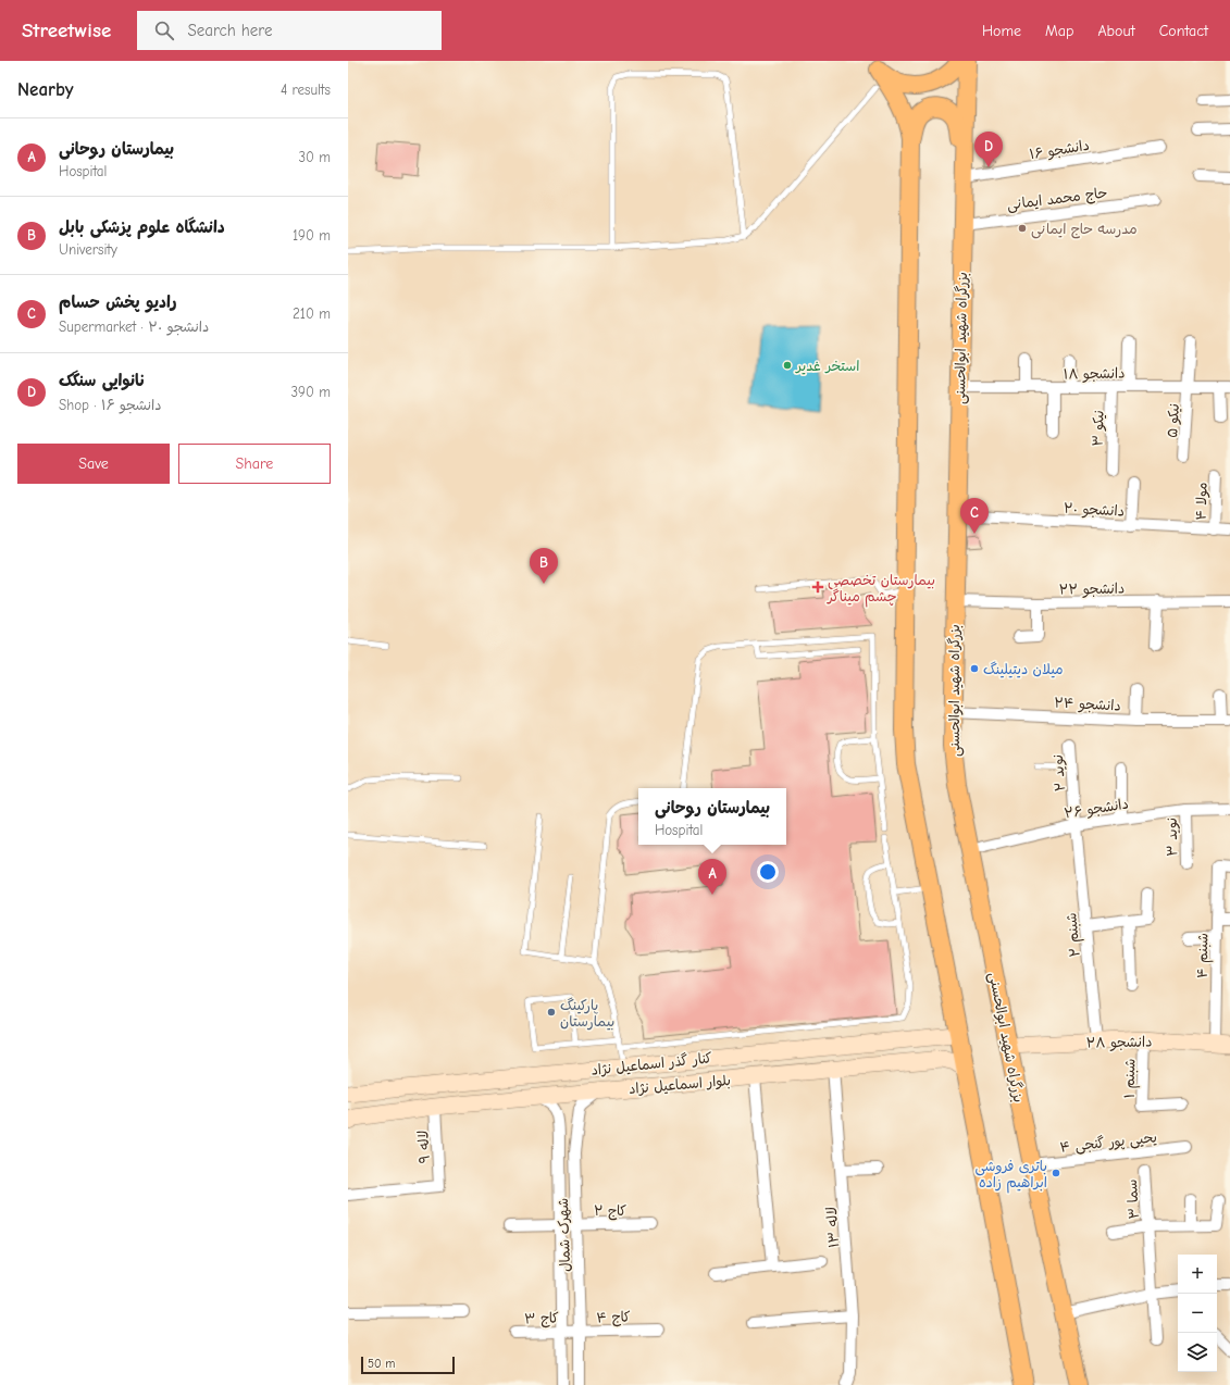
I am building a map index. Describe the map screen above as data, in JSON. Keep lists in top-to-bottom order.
{
  "streets": {
    "main road": [
      "بزرگراه شهید ابوالحسنی",
      "دانشجو ۲۸",
      "کنار گذر اسماعیل نژاد",
      "بلوار اسماعیل نژاد"
    ],
    "street": [
      "دانشجو ۱۶",
      "حاج محمد ایمانی",
      "دانشجو ۱۸",
      "نیکو ۵",
      "نیکو ۳",
      "مولا ۴",
      "دانشجو ۲۰",
      "دانشجو ۲۲",
      "دانشجو ۲۴",
      "نوید ۲",
      "دانشجو ۲۶",
      "نوید ۳",
      "شبنم ۲",
      "شبنم ۴",
      "شبنم ۱",
      "یحیی پور گنجی ۴",
      "لاله ۹",
      "سما ۳",
      "کاج ۲",
      "لاله ۱۳",
      "شهرک شمال",
      "کاج ۴",
      "کاج ۳"
    ]
  },
  "crossings": [
    ["دانشجو ۱۶", "بزرگراه شهید ابوالحسنی"],
    ["حاج محمد ایمانی", "بزرگراه شهید ابوالحسنی"],
    ["بزرگراه شهید ابوالحسنی", "دانشجو ۱۸"],
    ["بزرگراه شهید ابوالحسنی", "دانشجو ۲۰"],
    ["بزرگراه شهید ابوالحسنی", "دانشجو ۲۲"],
    ["بزرگراه شهید ابوالحسنی", "دانشجو ۲۴"],
    ["بزرگراه شهید ابوالحسنی", "دانشجو ۲۶"],
    ["بزرگراه شهید ابوالحسنی", "دانشجو ۲۸"],
    ["بزرگراه شهید ابوالحسنی", "یحیی پور گنجی ۴"],
    ["دانشجو ۱۸", "نیکو ۵"],
    ["دانشجو ۱۸", "نیکو ۳"],
    ["مولا ۴", "دانشجو ۲۰"],
    ["نوید ۲", "دانشجو ۲۶"],
    ["نوید ۲", "شبنم ۲"],
    ["دانشجو ۲۶", "نوید ۳"],
    ["دانشجو ۲۶", "شبنم ۲"],
    ["شبنم ۲", "دانشجو ۲۸"],
    ["شبنم ۴", "دانشجو ۲۸"],
    ["دانشجو ۲۸", "شبنم ۱"],
    ["بلوار اسماعیل نژاد", "لاله ۹"],
    ["بلوار اسماعیل نژاد", "لاله ۱۳"],
    ["بلوار اسماعیل نژاد", "شهرک شمال"],
    ["کاج ۲", "شهرک شمال"],
    ["شهرک شمال", "کاج ۴"],
    ["شهرک شمال", "کاج ۳"],
    ["کاج ۴", "کاج ۳"]
  ],
  "places": {
    "other": [
      "مدرسه حاج ایمانی",
      "استخر غدیر",
      "میلان دیتیلینگ",
      "پارکینگ بیمارستان",
      "باتری فروشی ابراهیم زاده"
    ],
    "health": ["بیمارستان تخصصی چشم میناگر"]
  },
  "scale_bar": "50 m",
  "page": {
    "header": "Streetwise",
    "search": "Search here",
    "nav": [
      "Home",
      "Map",
      "About",
      "Contact"
    ],
    "heading": ["Nearby", "4 results"],
    "list": [
      {
        "mark": "A",
        "name": "بیمارستان روحانی",
        "note": "Hospital",
        "value": "30 m"
      },
      {
        "mark": "B",
        "name": "دانشگاه علوم پزشکی بابل",
        "note": "University",
        "value": "190 m"
      },
      {
        "mark": "C",
        "name": "رادیو پخش حسام",
        "note": "Supermarket · دانشجو ۲۰",
        "value": "210 m"
      },
      {
        "mark": "D",
        "name": "نانوایی سنگک",
        "note": "Shop · دانشجو ۱۶",
        "value": "390 m"
      }
    ],
    "pins": [
      "D",
      "C",
      "B",
      "A"
    ],
    "buttons": ["Save", "Share"],
    "popup": ["بیمارستان روحانی", "Hospital"],
    "map_buttons": ["+", "−"],
    "scale": "50 m"
  }
}
